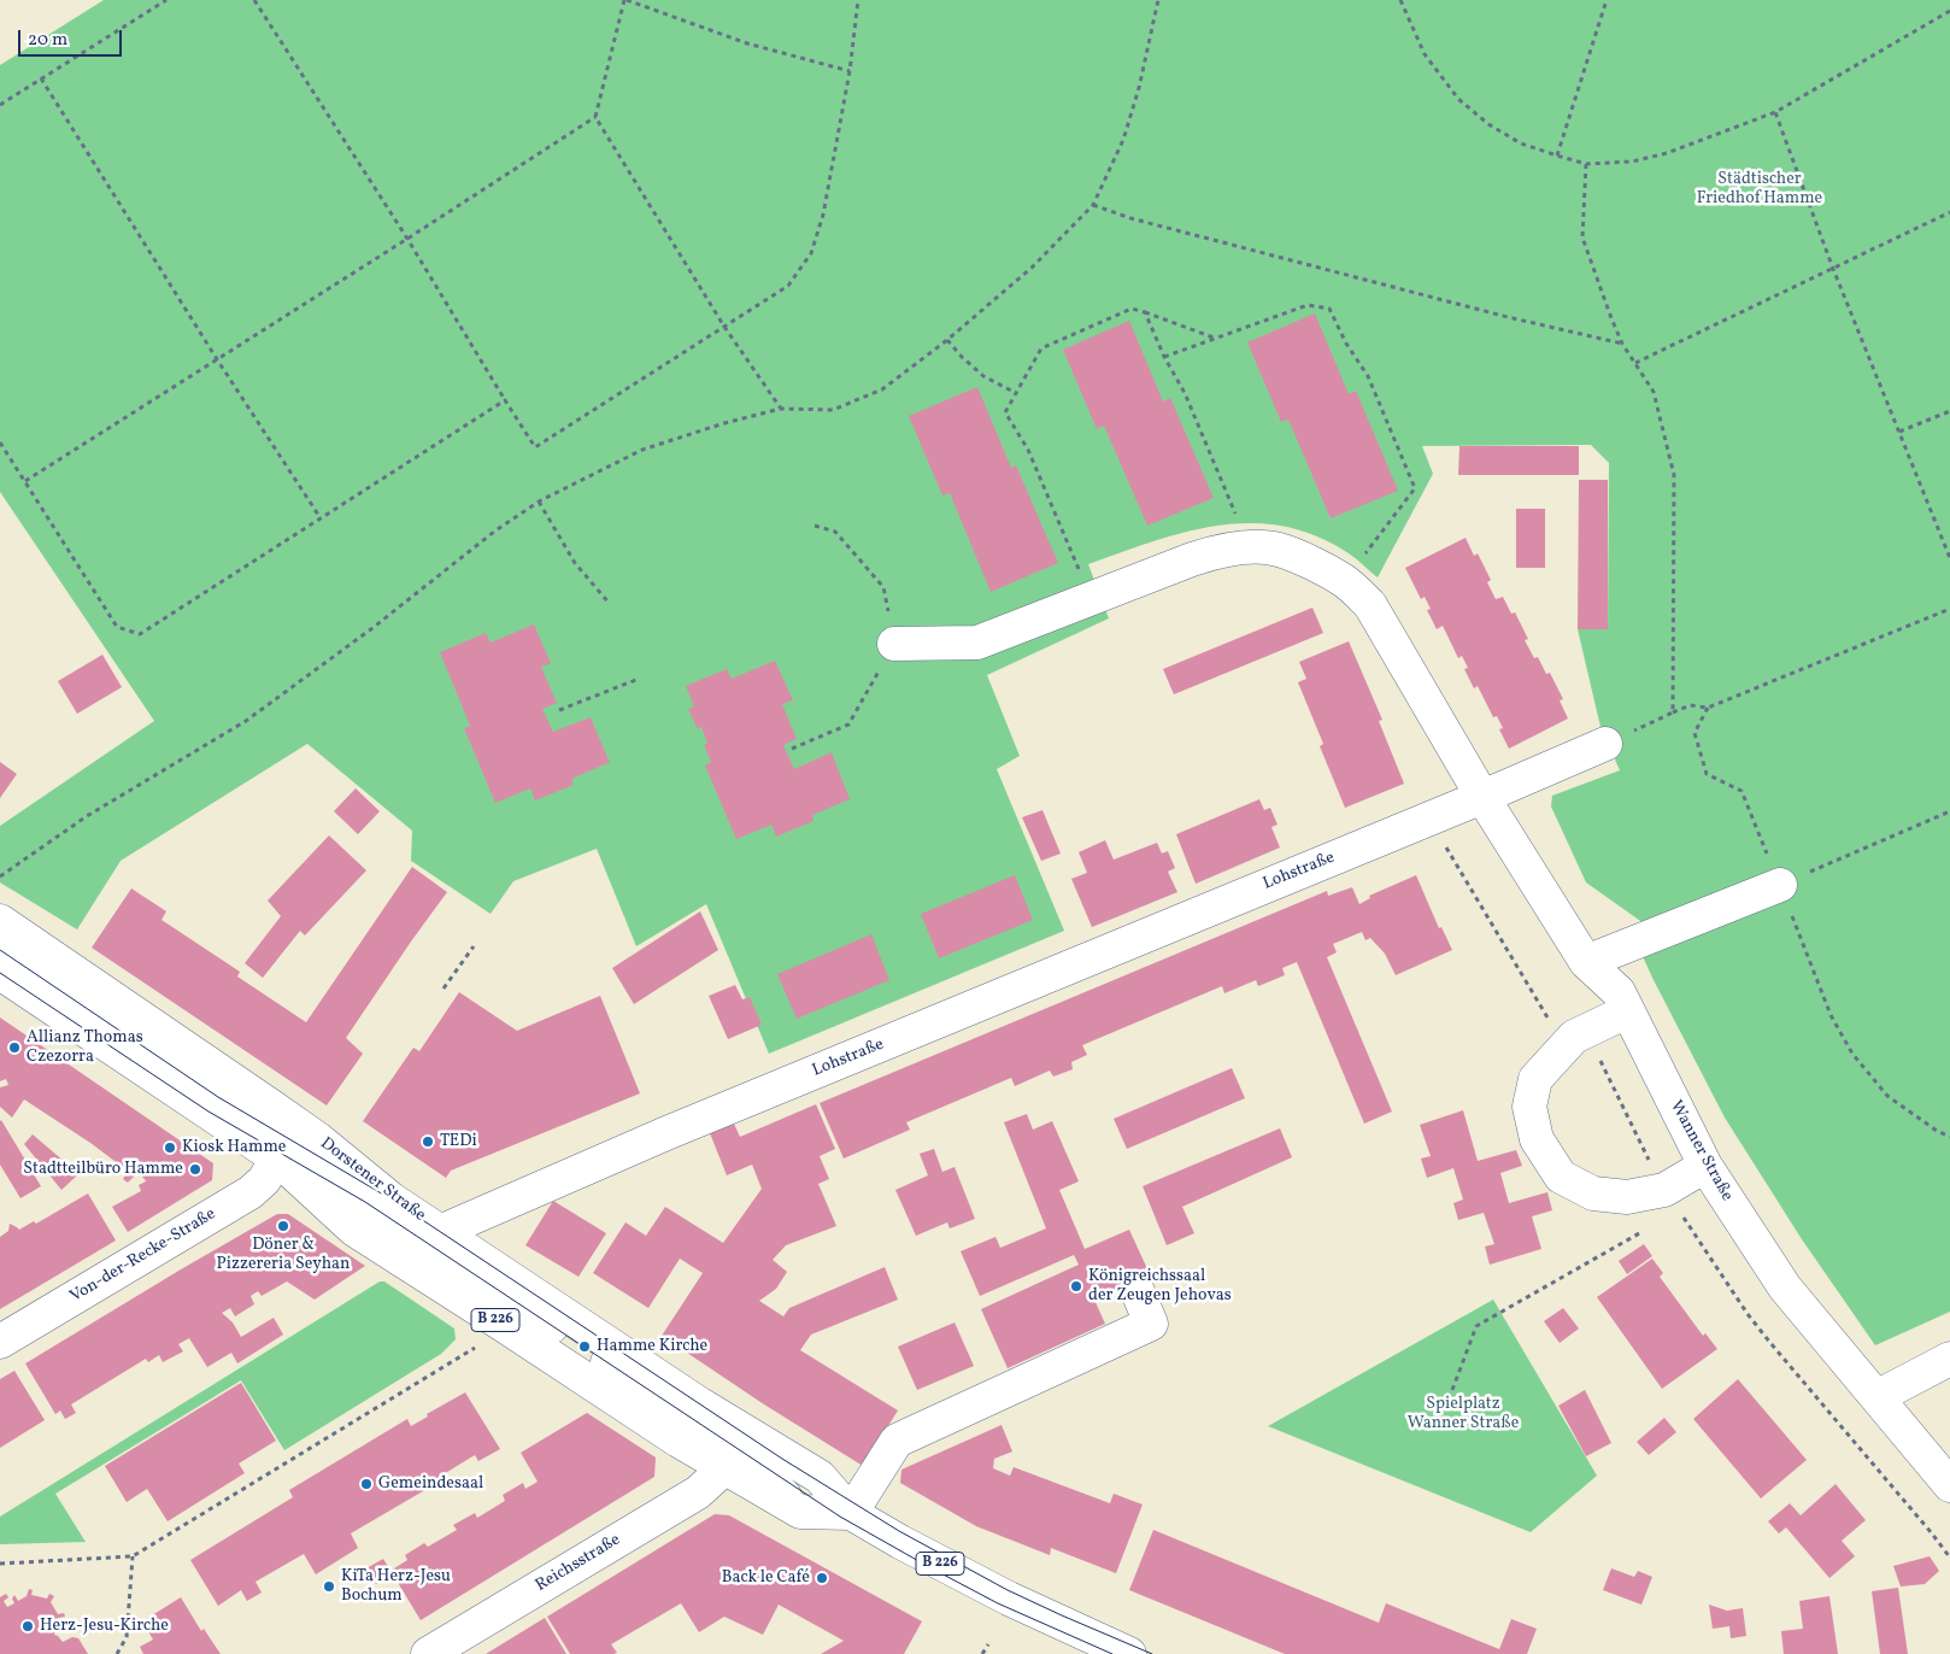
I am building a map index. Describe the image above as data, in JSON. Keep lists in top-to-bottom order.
{
  "streets": {
    "street": [
      "Lohstraße",
      "Wanner Straße",
      "Dorstener Straße",
      "Von-der-Recke-Straße",
      "B 226",
      "Reichsstraße"
    ]
  },
  "crossings": [
    ["Lohstraße", "Wanner Straße"],
    ["Lohstraße", "Dorstener Straße"],
    ["Dorstener Straße", "Von-der-Recke-Straße"],
    ["Dorstener Straße", "Reichsstraße"]
  ],
  "parks": ["Städtischer Friedhof Hamme", "Spielplatz Wanner Straße"],
  "places": [
    "Allianz Thomas Czezorra",
    "TEDi",
    "Kiosk Hamme",
    "Stadtteilbüro Hamme",
    "Döner & Pizzereria Seyhan",
    "Königreichssaal der Zeugen Jehovas",
    "Hamme Kirche",
    "Gemeindesaal",
    "Back le Café",
    "KiTa Herz-Jesu Bochum",
    "Herz-Jesu-Kirche"
  ],
  "scale_bar": "20 m"
}
